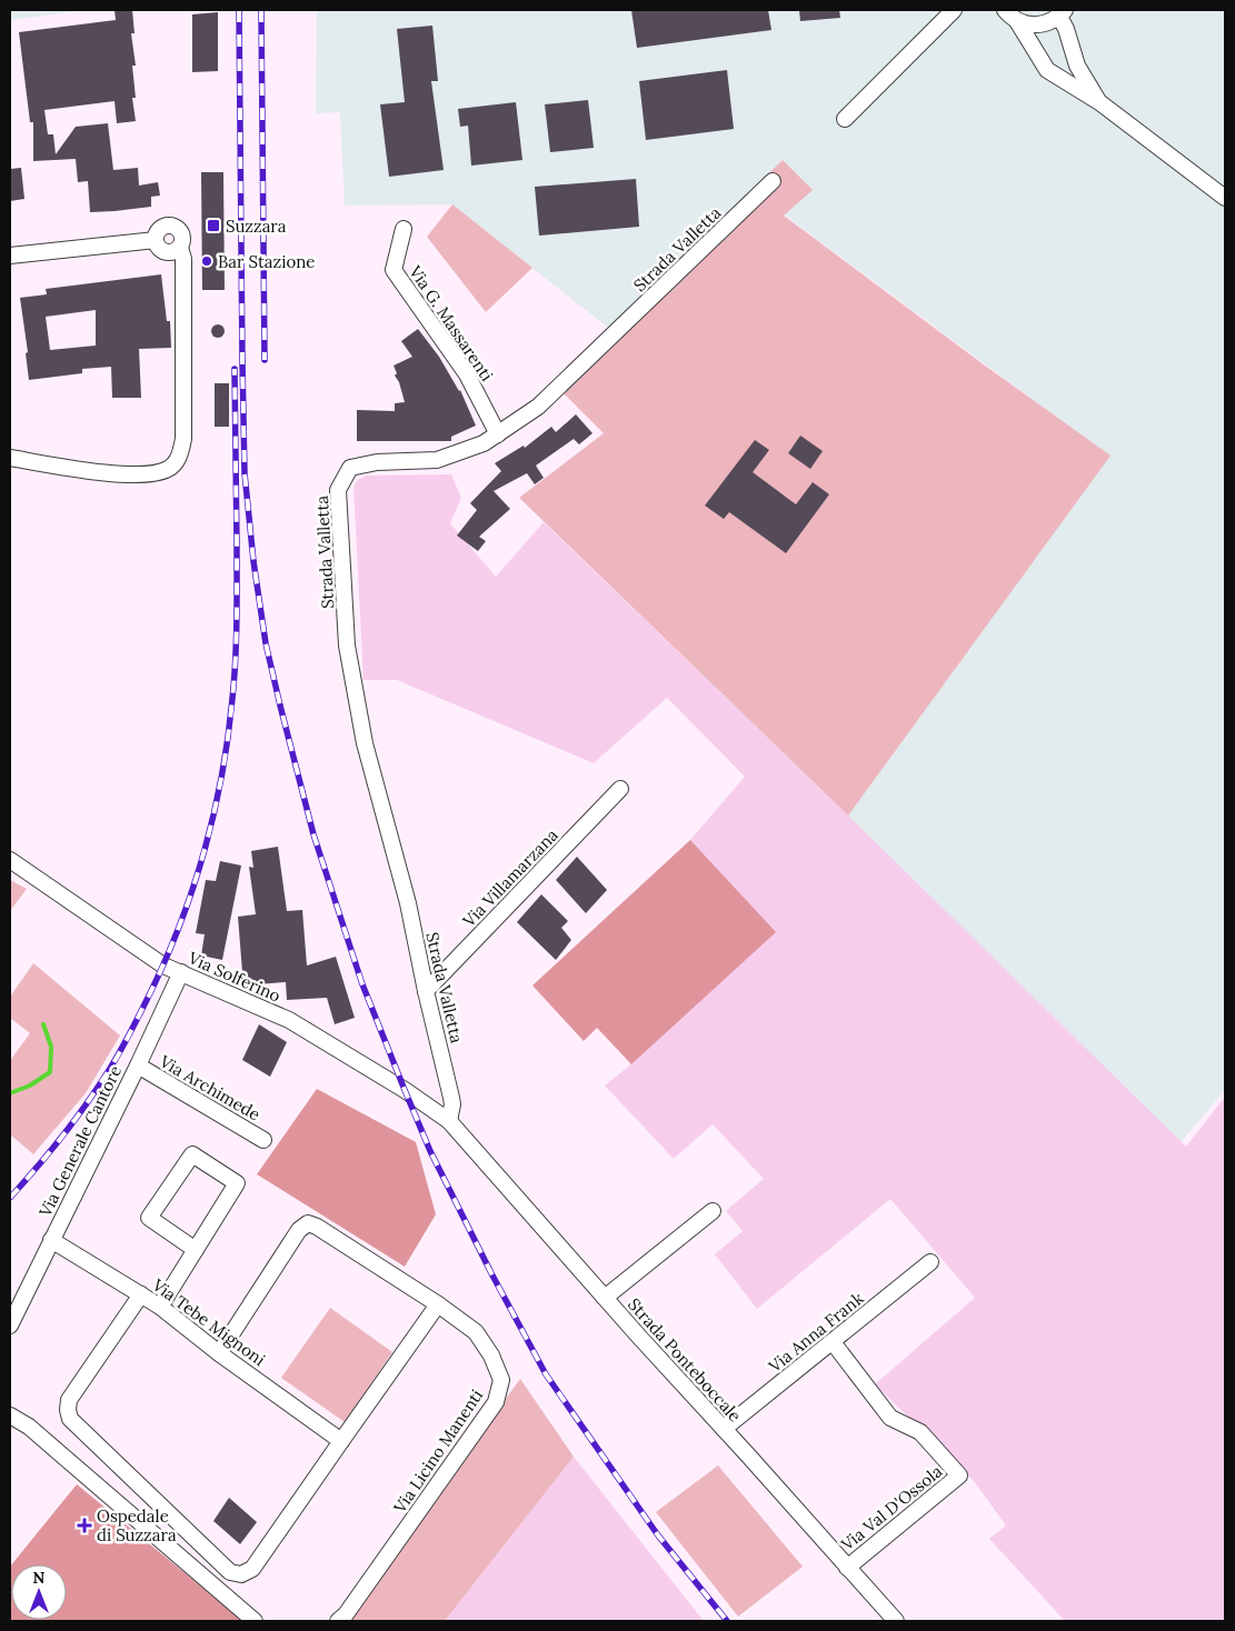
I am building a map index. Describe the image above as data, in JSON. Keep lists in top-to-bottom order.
{
  "streets": {
    "street": [
      "Strada Valletta",
      "Via G. Massarenti",
      "Via Villamarzana",
      "Via Solferino",
      "Via Archimede",
      "Via Generale Cantore",
      "Via Tebe Mignoni",
      "Via Anna Frank",
      "Strada Ponteboccale",
      "Via Licino Manenti",
      "Via Val D'Ossola"
    ]
  },
  "crossings": [
    ["Strada Valletta", "Via G. Massarenti"],
    ["Strada Valletta", "Via Villamarzana"],
    ["Strada Valletta", "Via Solferino"],
    ["Strada Valletta", "Strada Ponteboccale"],
    ["Via Solferino", "Via Generale Cantore"],
    ["Via Solferino", "Strada Ponteboccale"],
    ["Via Archimede", "Via Generale Cantore"],
    ["Via Generale Cantore", "Via Tebe Mignoni"],
    ["Via Tebe Mignoni", "Via Licino Manenti"],
    ["Via Anna Frank", "Strada Ponteboccale"],
    ["Via Anna Frank", "Via Val D'Ossola"],
    ["Strada Ponteboccale", "Via Val D'Ossola"]
  ],
  "places": {
    "transit": ["Suzzara"],
    "other": ["Bar Stazione"],
    "health": ["Ospedale di Suzzara"]
  },
  "north": "top"
}
